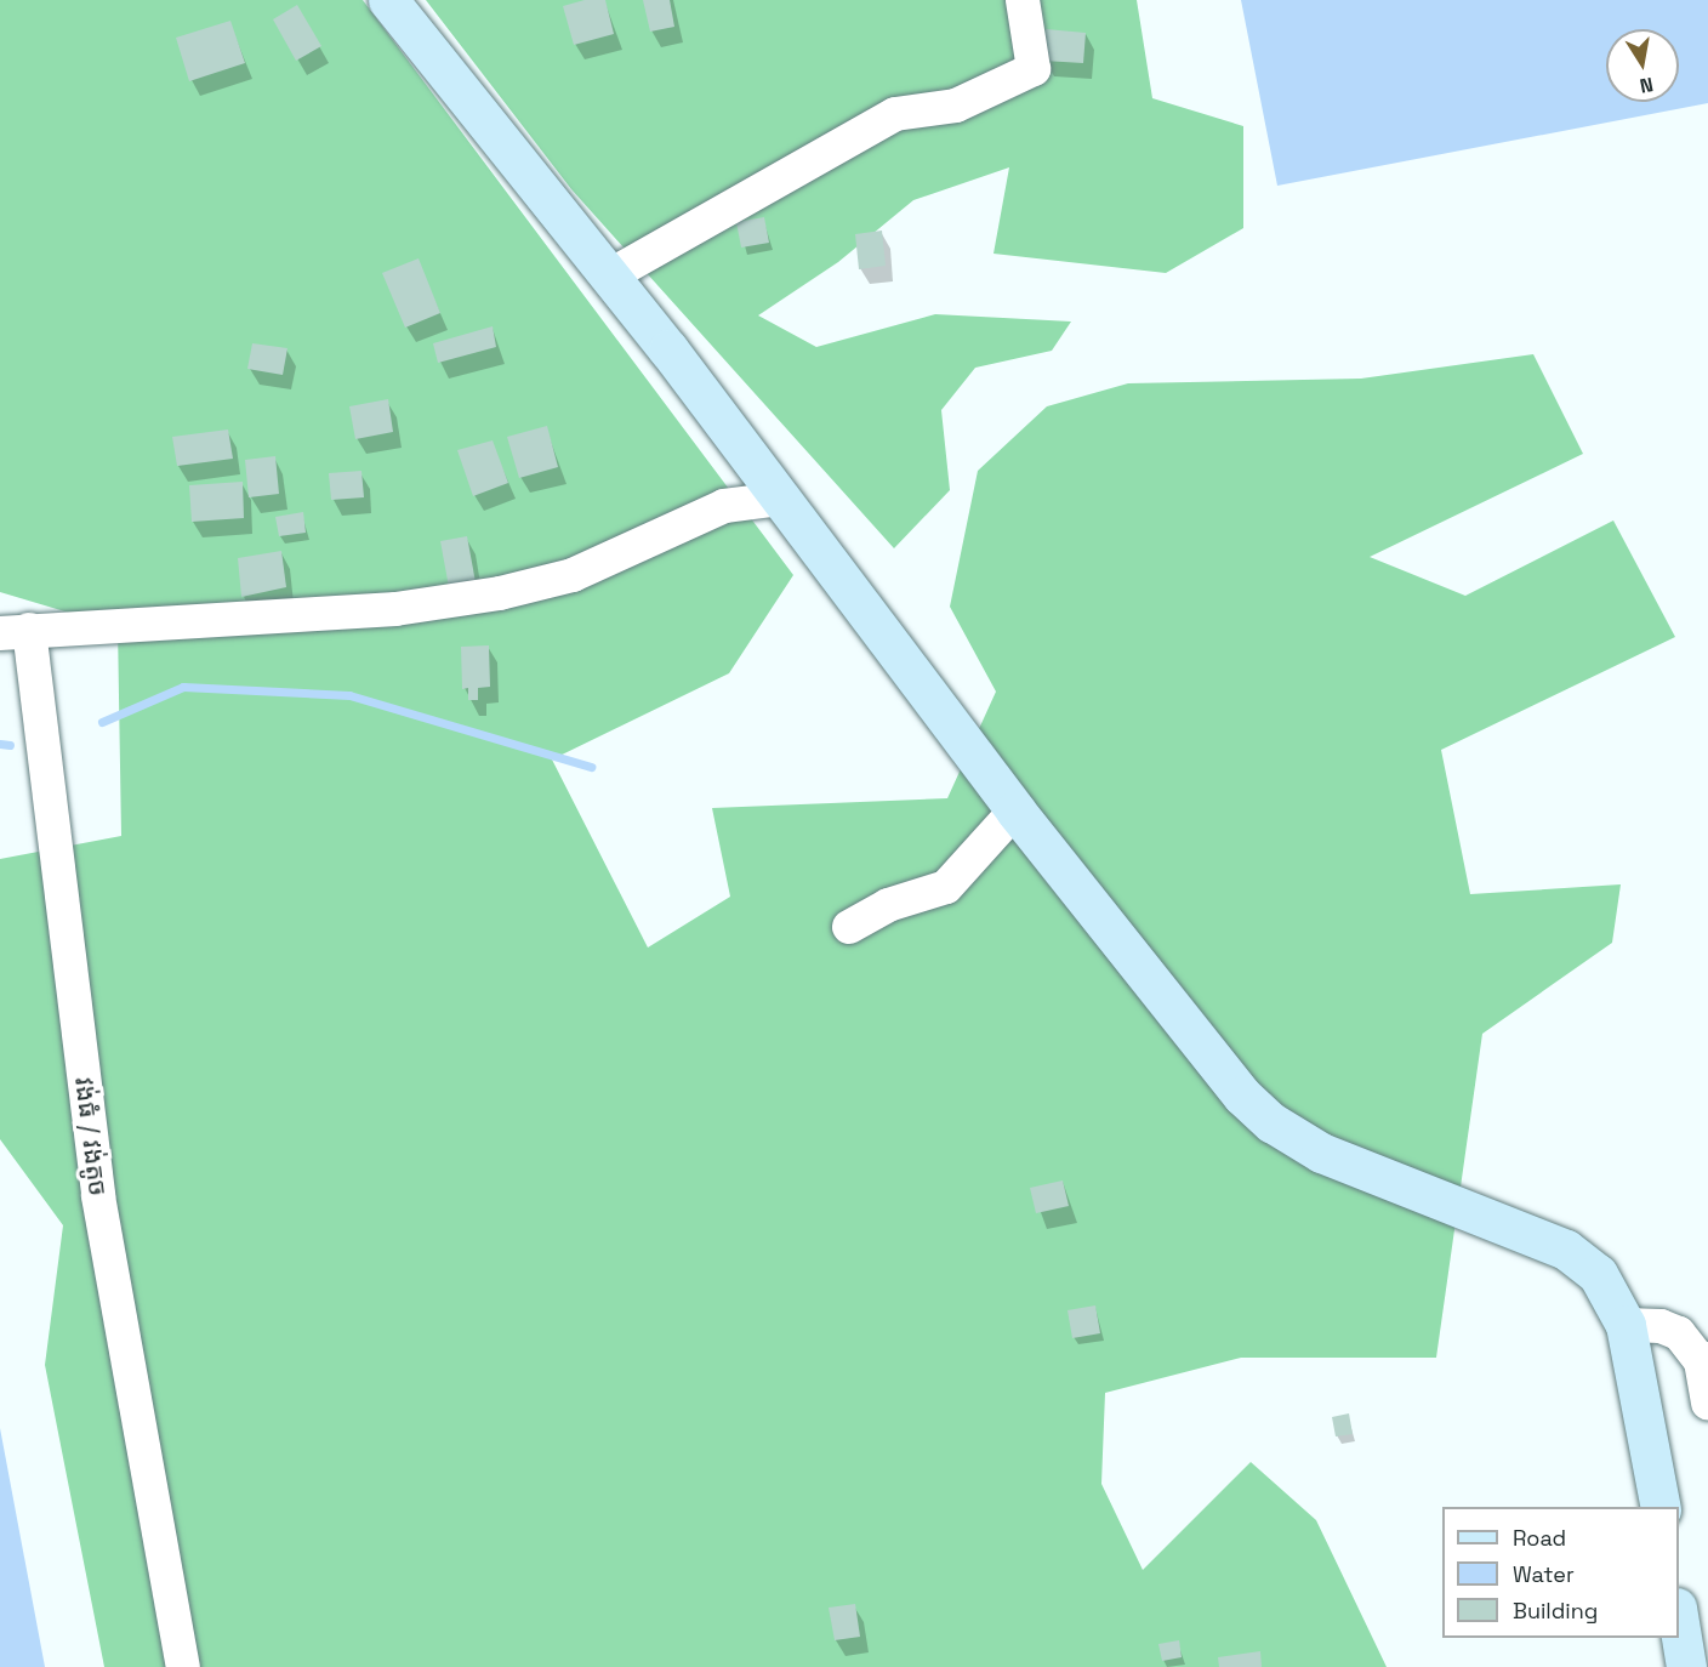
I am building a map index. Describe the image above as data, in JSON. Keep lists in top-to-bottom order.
{
  "streets": {
    "street": ["វង់ធំ / វង់តូច"]
  },
  "legend": ["Road", "Water", "Building"],
  "north": "bottom"
}
